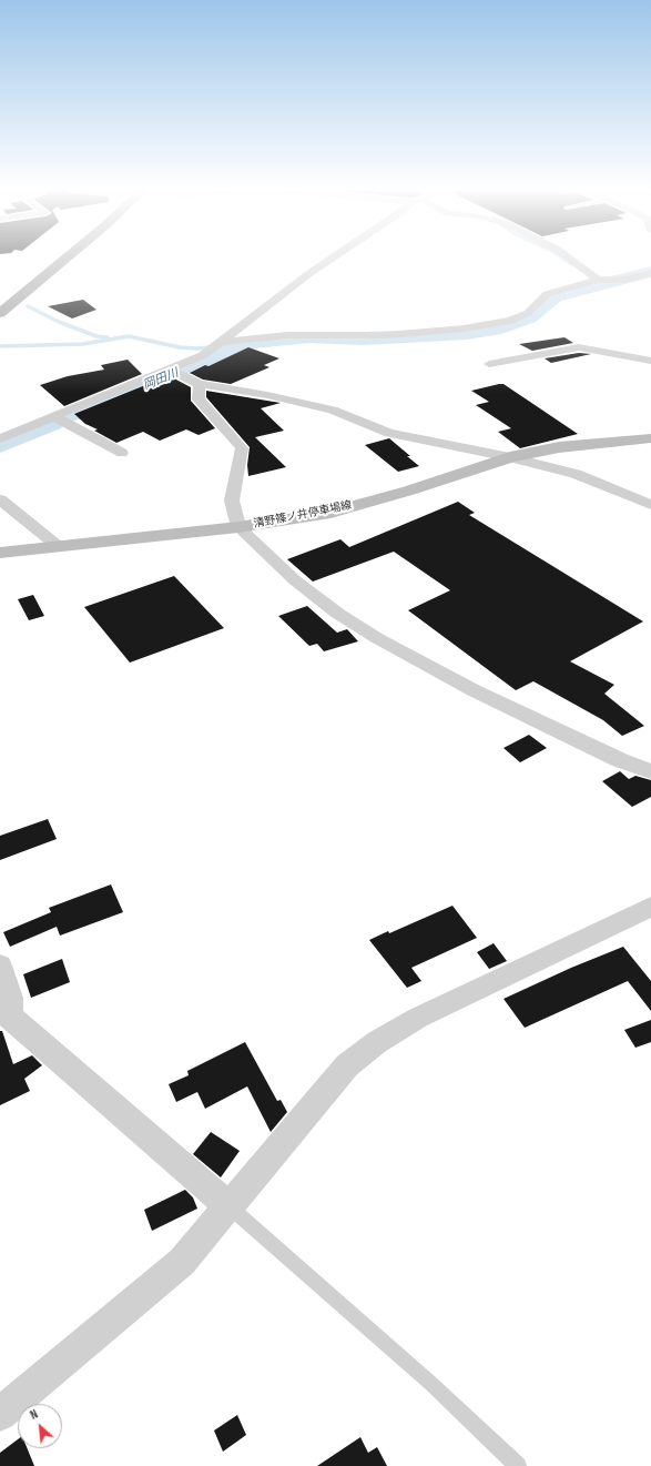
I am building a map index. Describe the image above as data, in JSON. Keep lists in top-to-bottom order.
{
  "streets": {
    "main road": ["清野篠ノ井停車場線"]
  },
  "water": ["岡田川"],
  "north": "top left"
}
